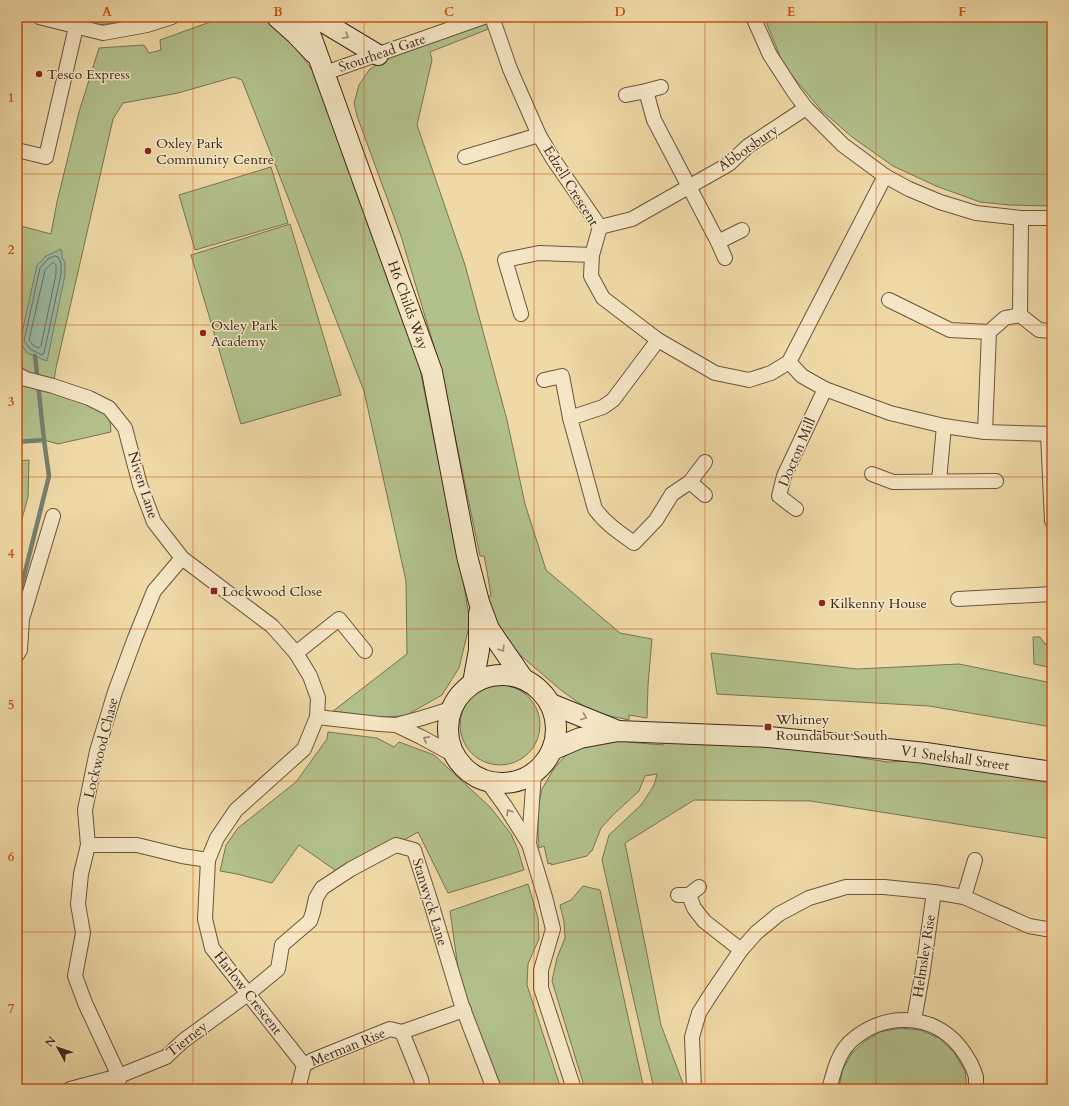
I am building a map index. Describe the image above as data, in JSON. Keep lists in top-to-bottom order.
{
  "streets": {
    "street": [
      "Stourhead Gate",
      "Abbotsbury",
      "Edzell Crescent",
      "H6 Childs Way",
      "Docton Mill",
      "Niven Lane",
      "Lockwood Chase",
      "V1 Snelshall Street",
      "Stanwyck Lane",
      "Helmsley Rise",
      "Harlow Crescent",
      "Tierney",
      "Merman Rise"
    ]
  },
  "crossings": [
    ["Stourhead Gate", "H6 Childs Way"],
    ["Abbotsbury", "Edzell Crescent"],
    ["H6 Childs Way", "V1 Snelshall Street"],
    ["Niven Lane", "Lockwood Chase"],
    ["Niven Lane", "Harlow Crescent"],
    ["Lockwood Chase", "Harlow Crescent"],
    ["Lockwood Chase", "Tierney"],
    ["Stanwyck Lane", "Harlow Crescent"],
    ["Stanwyck Lane", "Tierney"],
    ["Harlow Crescent", "Tierney"],
    ["Harlow Crescent", "Merman Rise"]
  ],
  "places": {
    "other": [
      "Tesco Express",
      "Oxley Park Community Centre",
      "Oxley Park Academy",
      "Kilkenny House"
    ],
    "transit": ["Lockwood Close", "Whitney Roundabout South"]
  },
  "north": "top left",
  "grid": {
    "columns": [
      "A",
      "B",
      "C",
      "D",
      "E",
      "F"
    ],
    "rows": [
      "1",
      "2",
      "3",
      "4",
      "5",
      "6",
      "7"
    ]
  }
}
